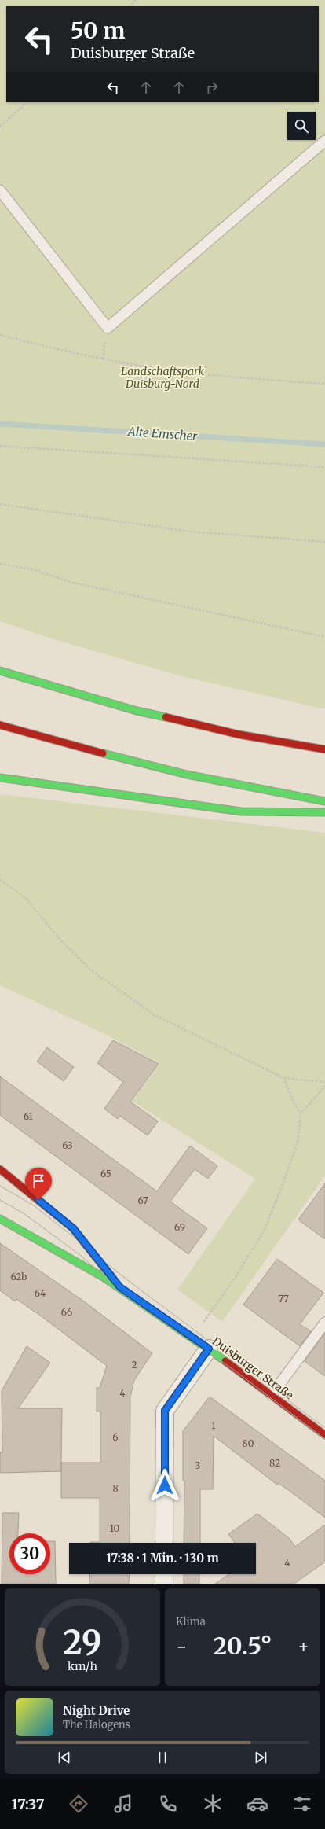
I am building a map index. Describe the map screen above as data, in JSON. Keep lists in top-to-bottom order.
{
  "streets": {
    "main road": ["Duisburger Straße"]
  },
  "water": ["Alte Emscher"],
  "parks": ["Landschaftspark Duisburg-Nord"],
  "house_numbers": [
    "61",
    "63",
    "65",
    "67",
    "69",
    "62b",
    "64",
    "77",
    "66",
    "2",
    "4",
    "1",
    "6",
    "80",
    "82",
    "3",
    "8",
    "10",
    "4"
  ],
  "page": {
    "turn": ["50 m", "Duisburger Straße"],
    "limit": "30",
    "trip": "17:38 · 1 Min. · 130 m",
    "tile": "Klima",
    "heat": ["−", "20.5°", "+"],
    "song": ["Night Drive", "The Halogens"],
    "tabs": "17:37",
    "gauge": ["29", "km/h"]
  }
}
